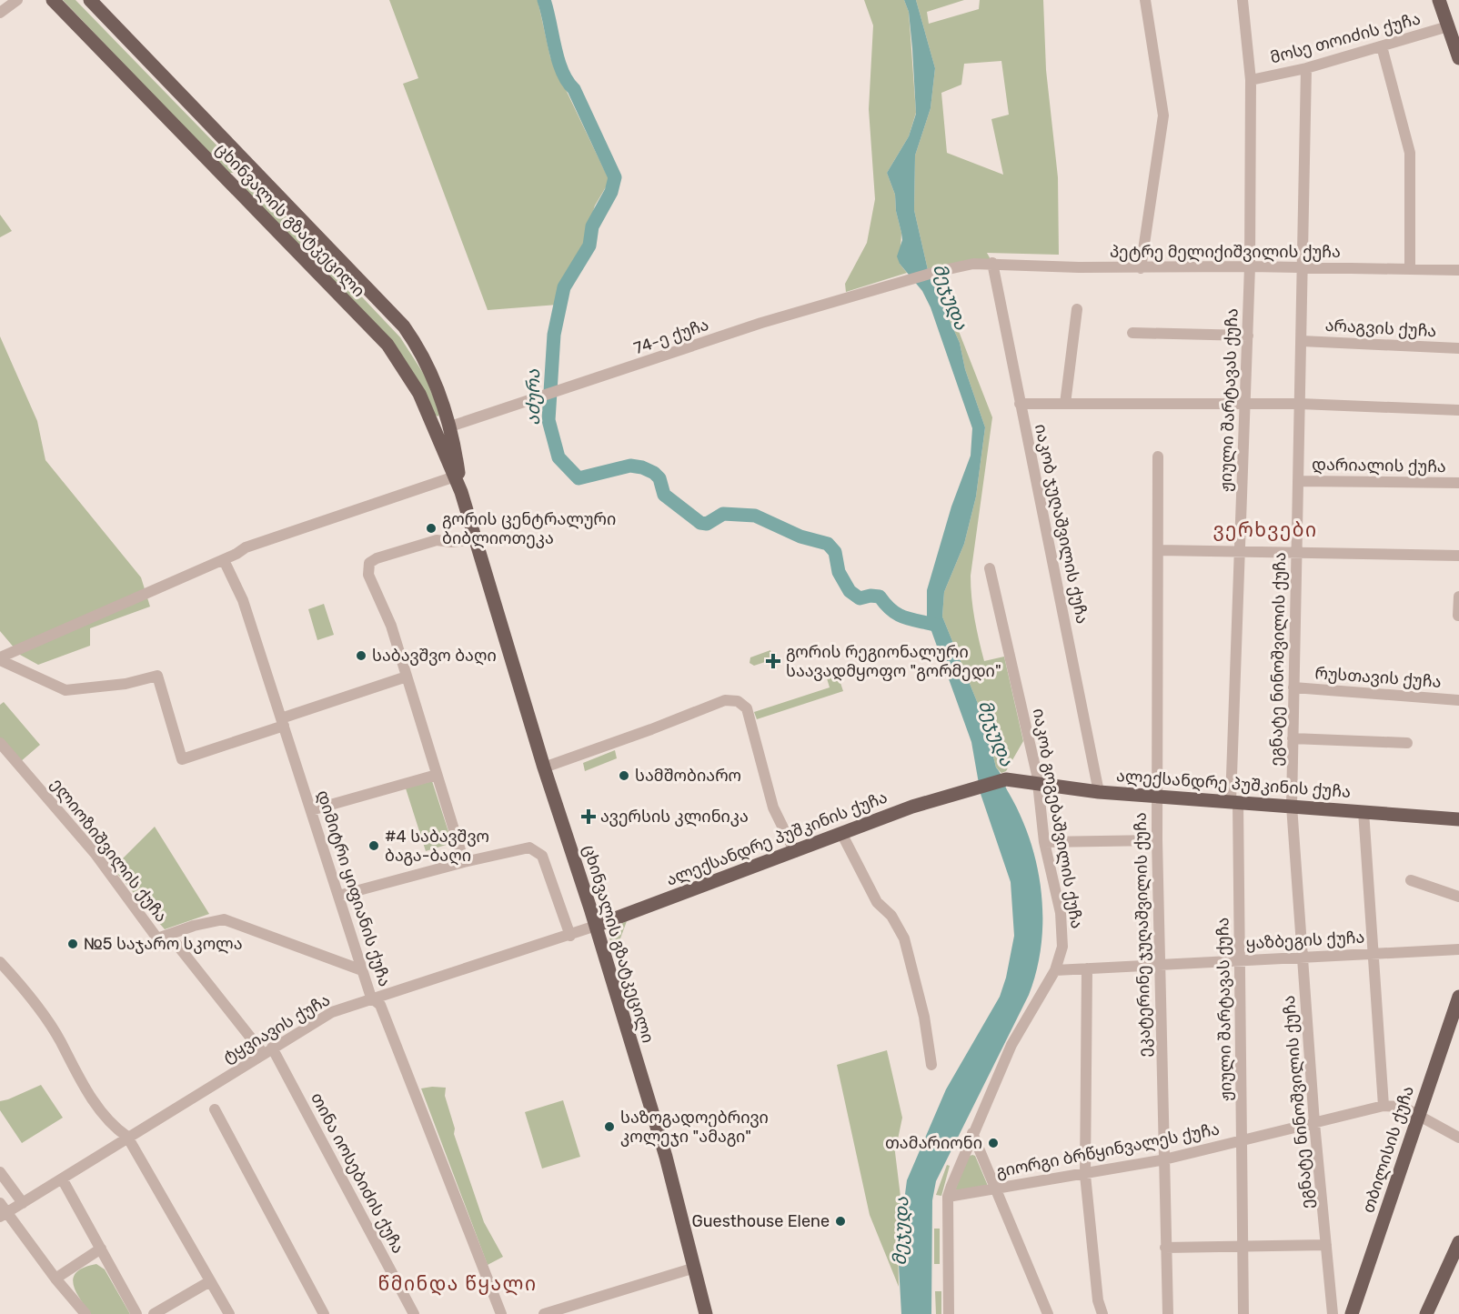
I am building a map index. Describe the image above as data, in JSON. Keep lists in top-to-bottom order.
{
  "streets": {
    "main road": ["ცხინვალის გზატკეცილი", "ალექსანდრე პუშკინის ქუჩა", "თბილისის ქუჩა"],
    "street": [
      "მოსე თოიძის ქუჩა",
      "პეტრე მელიქიშვილის ქუჩა",
      "არაგვის ქუჩა",
      "74-ე ქუჩა",
      "ჟიული შარტავას ქუჩა",
      "დარიალის ქუჩა",
      "იაკობ ჯუღაშვილის ქუჩა",
      "ეგნატე ნინოშვილის ქუჩა",
      "რუსთავის ქუჩა",
      "იაკობ გოგებაშვილის ქუჩა",
      "ელიოზიშვილის ქუჩა",
      "დიმიტრი ყიფიანის ქუჩა",
      "ეკატერინე ჯუღაშვილის ქუჩა",
      "ყაზბეგის ქუჩა",
      "ტყვიავის ქუჩა",
      "გიორგი ბრწყინვალეს ქუჩა",
      "თინა იოსებიძის ქუჩა"
    ]
  },
  "crossings": [
    ["მოსე თოიძის ქუჩა", "ჟიული შარტავას ქუჩა"],
    ["მოსე თოიძის ქუჩა", "ეგნატე ნინოშვილის ქუჩა"],
    ["ცხინვალის გზატკეცილი", "74-ე ქუჩა"],
    ["ცხინვალის გზატკეცილი", "ალექსანდრე პუშკინის ქუჩა"],
    ["ცხინვალის გზატკეცილი", "ტყვიავის ქუჩა"],
    ["პეტრე მელიქიშვილის ქუჩა", "74-ე ქუჩა"],
    ["პეტრე მელიქიშვილის ქუჩა", "ჟიული შარტავას ქუჩა"],
    ["პეტრე მელიქიშვილის ქუჩა", "იაკობ ჯუღაშვილის ქუჩა"],
    ["პეტრე მელიქიშვილის ქუჩა", "ეგნატე ნინოშვილის ქუჩა"],
    ["არაგვის ქუჩა", "ეგნატე ნინოშვილის ქუჩა"],
    ["74-ე ქუჩა", "იაკობ ჯუღაშვილის ქუჩა"],
    ["ჟიული შარტავას ქუჩა", "ალექსანდრე პუშკინის ქუჩა"],
    ["ჟიული შარტავას ქუჩა", "ყაზბეგის ქუჩა"],
    ["ჟიული შარტავას ქუჩა", "გიორგი ბრწყინვალეს ქუჩა"],
    ["დარიალის ქუჩა", "ეგნატე ნინოშვილის ქუჩა"],
    ["იაკობ ჯუღაშვილის ქუჩა", "ალექსანდრე პუშკინის ქუჩა"],
    ["ეგნატე ნინოშვილის ქუჩა", "რუსთავის ქუჩა"],
    ["ეგნატე ნინოშვილის ქუჩა", "ალექსანდრე პუშკინის ქუჩა"],
    ["ეგნატე ნინოშვილის ქუჩა", "ყაზბეგის ქუჩა"],
    ["ეგნატე ნინოშვილის ქუჩა", "გიორგი ბრწყინვალეს ქუჩა"],
    ["ალექსანდრე პუშკინის ქუჩა", "იაკობ გოგებაშვილის ქუჩა"],
    ["ალექსანდრე პუშკინის ქუჩა", "ეკატერინე ჯუღაშვილის ქუჩა"],
    ["ალექსანდრე პუშკინის ქუჩა", "ტყვიავის ქუჩა"],
    ["იაკობ გოგებაშვილის ქუჩა", "ყაზბეგის ქუჩა"],
    ["იაკობ გოგებაშვილის ქუჩა", "გიორგი ბრწყინვალეს ქუჩა"],
    ["ელიოზიშვილის ქუჩა", "დიმიტრი ყიფიანის ქუჩა"],
    ["ელიოზიშვილის ქუჩა", "თინა იოსებიძის ქუჩა"],
    ["დიმიტრი ყიფიანის ქუჩა", "ტყვიავის ქუჩა"],
    ["ეკატერინე ჯუღაშვილის ქუჩა", "ყაზბეგის ქუჩა"],
    ["ეკატერინე ჯუღაშვილის ქუჩა", "გიორგი ბრწყინვალეს ქუჩა"],
    ["ტყვიავის ქუჩა", "თინა იოსებიძის ქუჩა"],
    ["თბილისის ქუჩა", "გიორგი ბრწყინვალეს ქუჩა"]
  ],
  "districts": ["ვერხვები", "წმინდა წყალი"],
  "water": ["მეჯუდა", "აძურა"],
  "places": {
    "other": [
      "გორის ცენტრალური ბიბლიოთეკა",
      "საბავშვო ბაღი",
      "სამშობიარო",
      "#4 საბავშვო ბაგა-ბაღი",
      "№5 საჯარო სკოლა",
      "საზოგადოებრივი კოლეჯი \"ამაგი\"",
      "თამარიონი",
      "Guesthouse Elene"
    ],
    "health": ["გორის რეგიონალური საავადმყოფო \"გორმედი\"", "ავერსის კლინიკა"]
  }
}
